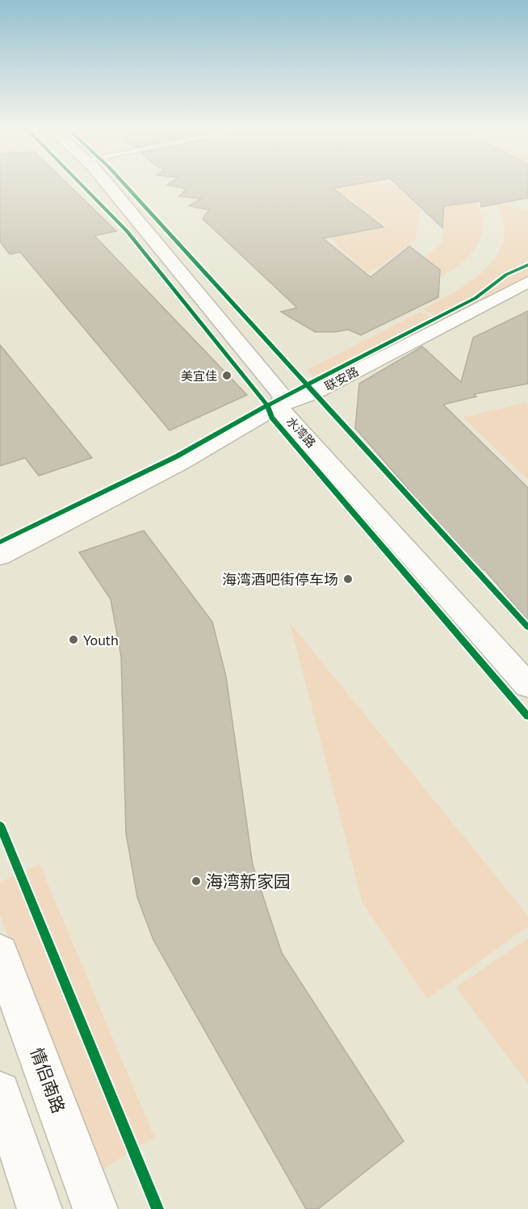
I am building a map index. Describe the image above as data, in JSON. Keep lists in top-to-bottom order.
{
  "streets": {
    "main road": ["联安路", "水湾路", "情侣南路"]
  },
  "crossings": [
    ["联安路", "水湾路"]
  ],
  "places": [
    "美宜佳",
    "海湾酒吧街停车场",
    "Youth",
    "海湾新家园"
  ]
}
